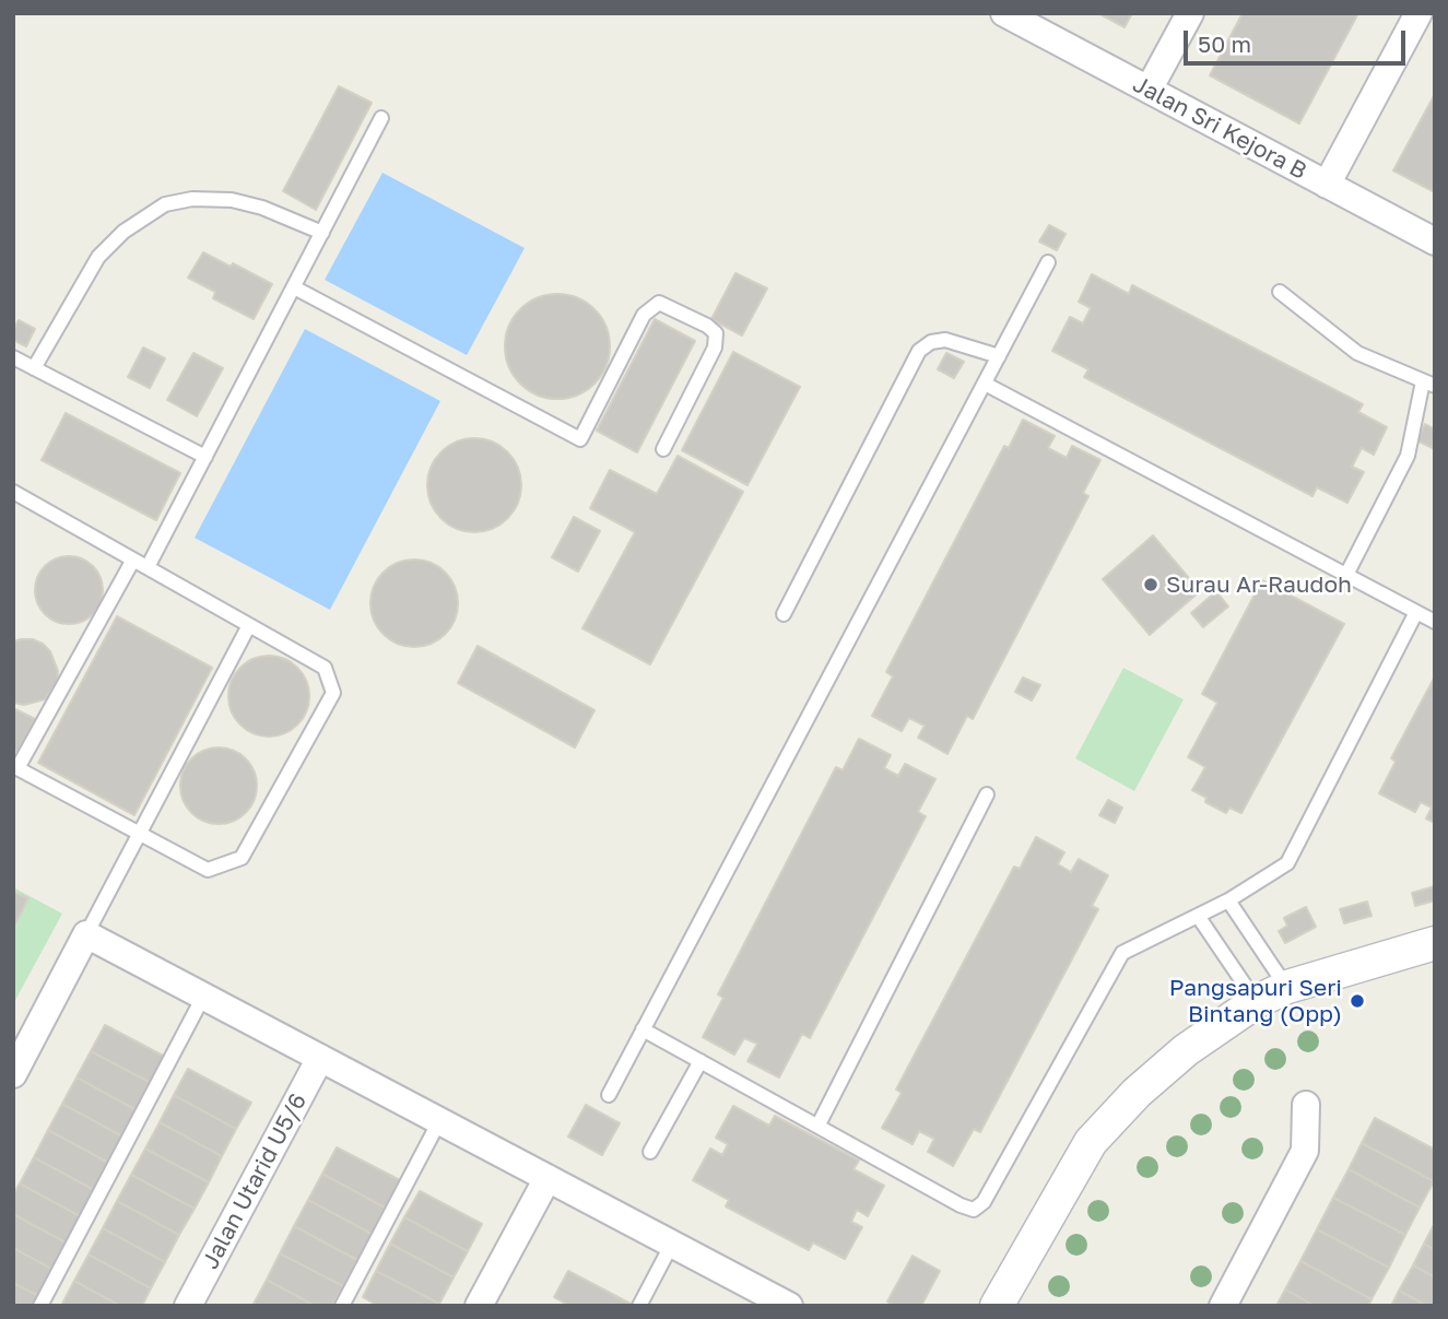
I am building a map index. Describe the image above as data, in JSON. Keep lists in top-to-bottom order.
{
  "streets": {
    "street": ["Jalan Sri Kejora B", "Jalan Utarid U5/6"]
  },
  "places": ["Surau Ar-Raudoh", "Pangsapuri Seri Bintang (Opp)"],
  "scale_bar": "50 m"
}
